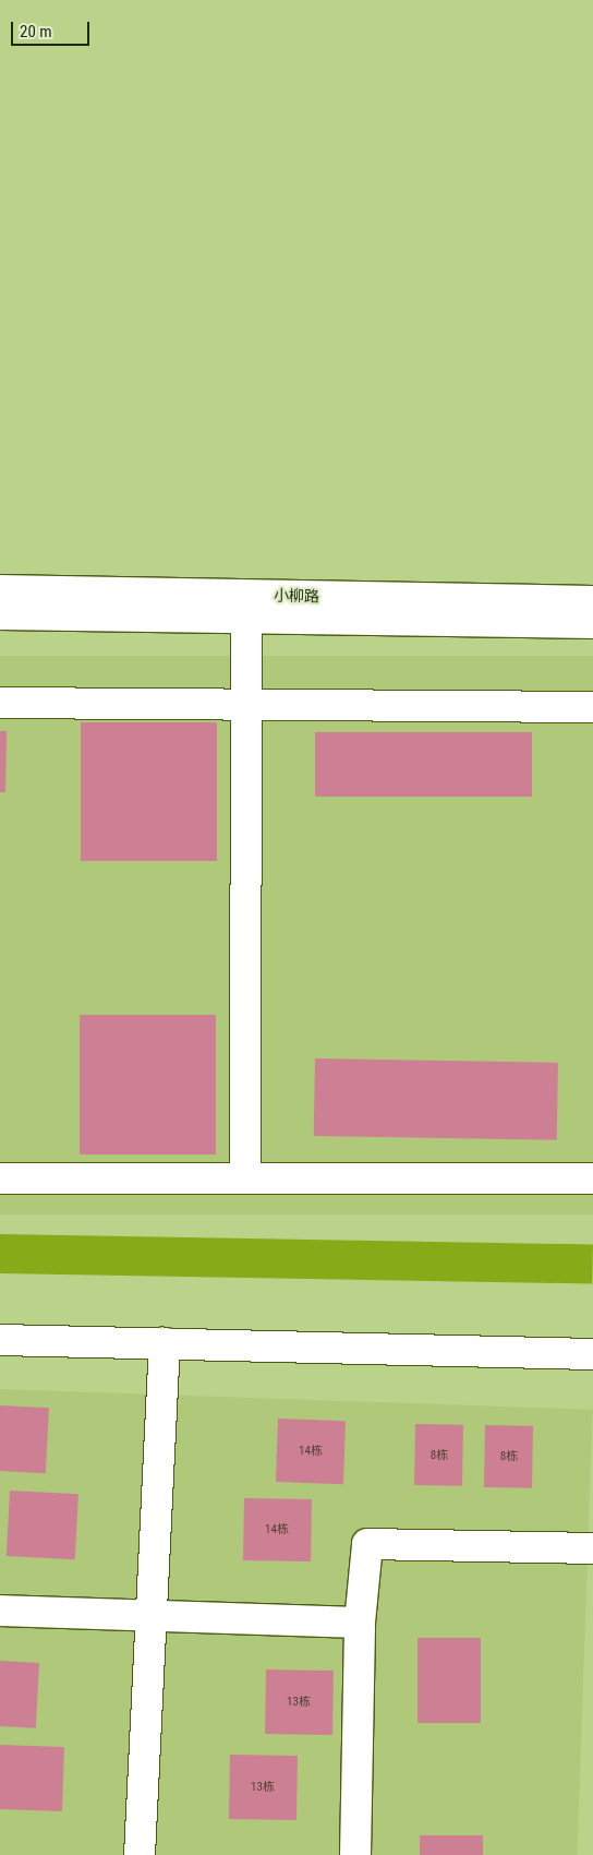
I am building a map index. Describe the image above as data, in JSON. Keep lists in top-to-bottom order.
{
  "streets": {
    "street": ["小柳路"]
  },
  "house_numbers": [
    "14栋",
    "8栋",
    "8栋",
    "14栋",
    "13栋",
    "13栋"
  ],
  "scale_bar": "20 m"
}
